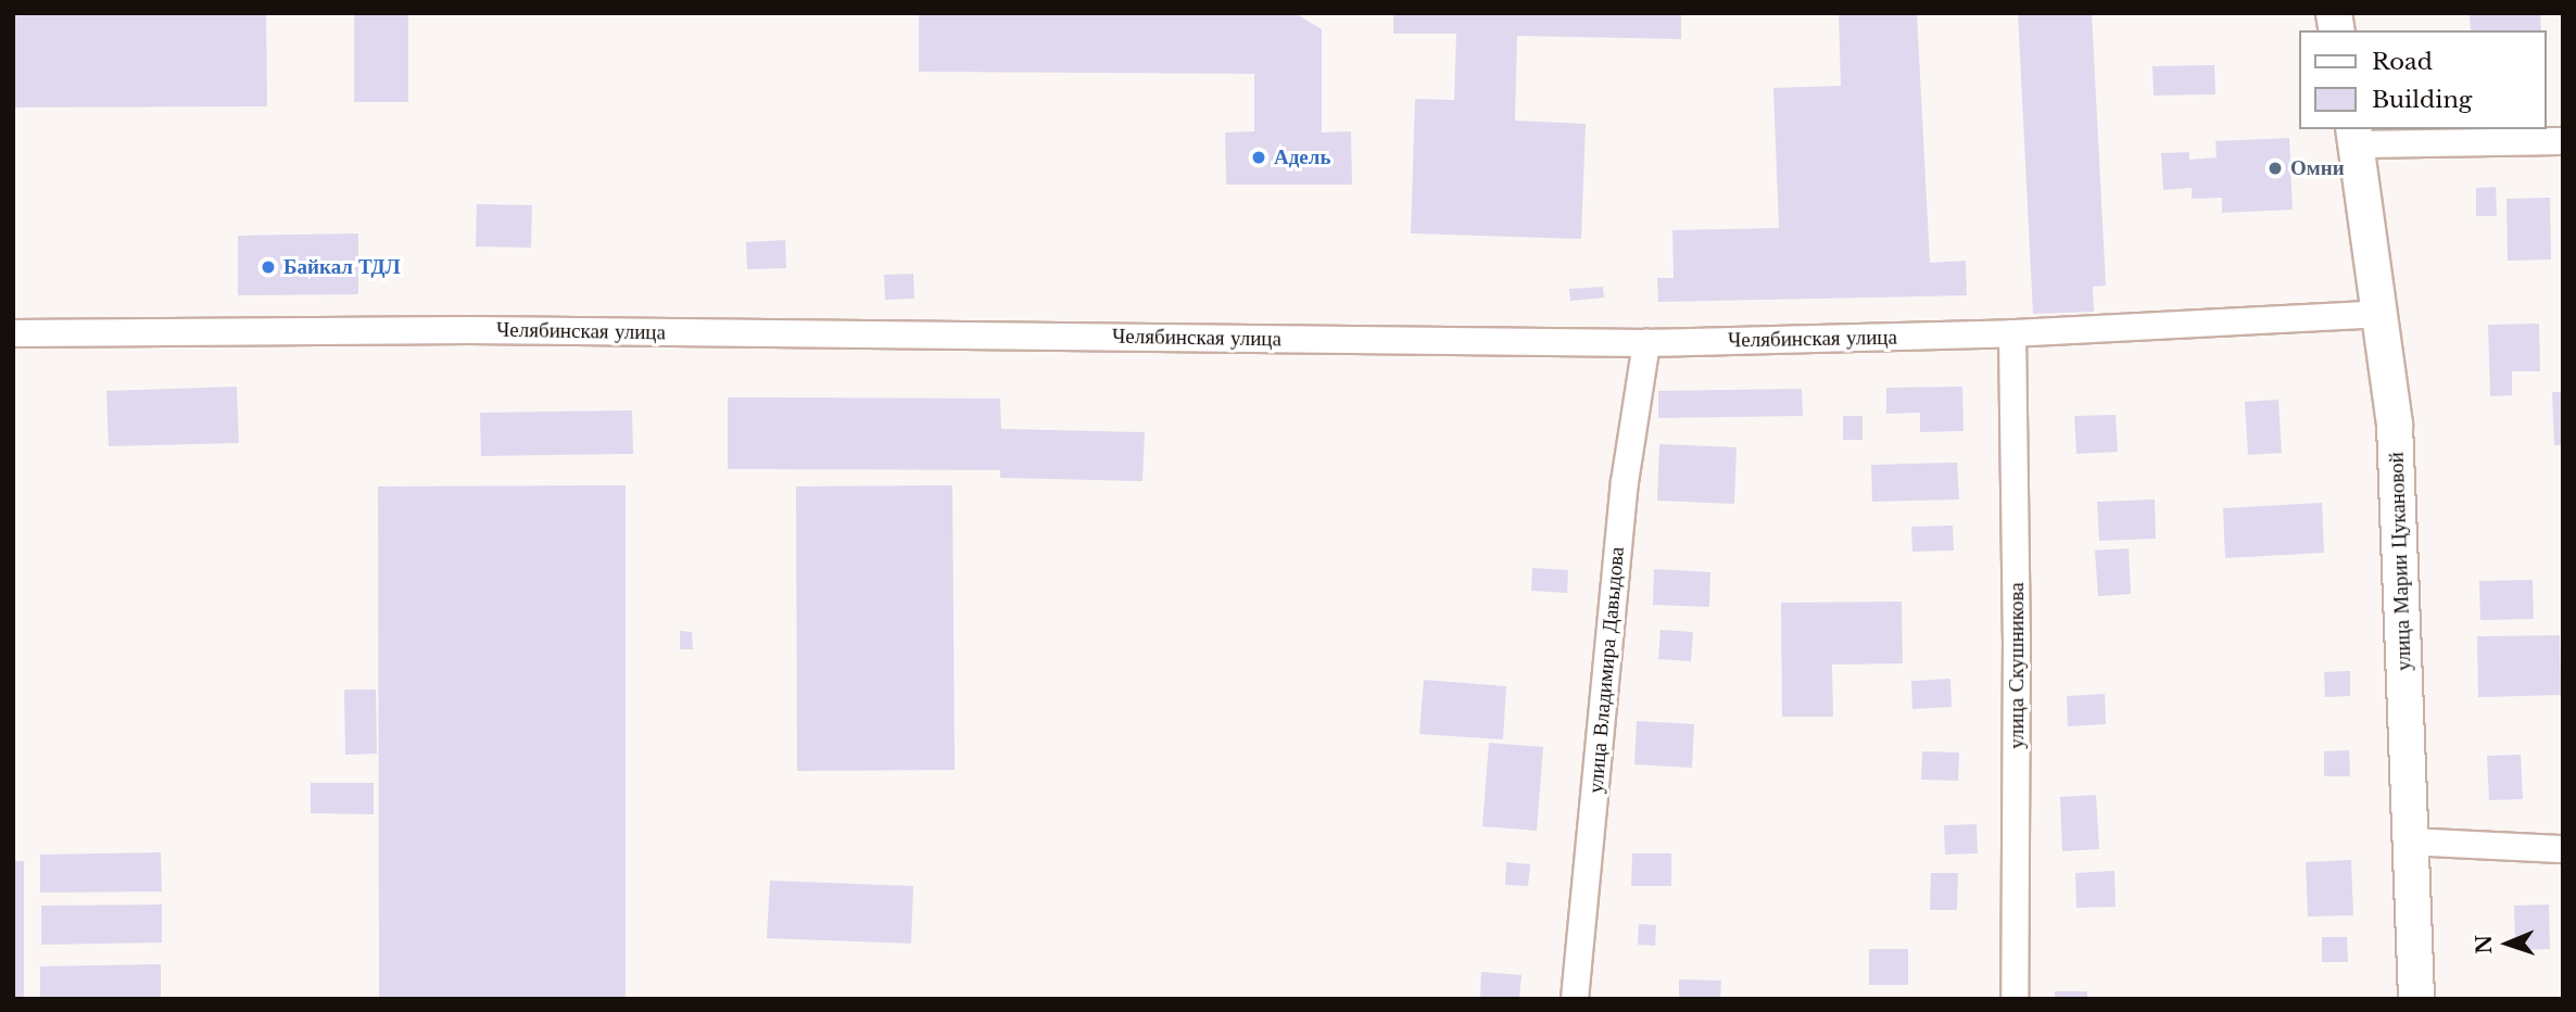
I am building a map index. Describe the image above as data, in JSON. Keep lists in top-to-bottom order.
{
  "streets": {
    "street": [
      "Челябинская улица",
      "улица Марии Цукановой",
      "улица Скушникова",
      "улица Владимира Давыдова"
    ]
  },
  "crossings": [
    ["Челябинская улица", "улица Марии Цукановой"],
    ["Челябинская улица", "улица Скушникова"],
    ["Челябинская улица", "улица Владимира Давыдова"]
  ],
  "places": ["Адель", "Омни", "Байкал ТДЛ"],
  "legend": ["Road", "Building"],
  "north": "left"
}
